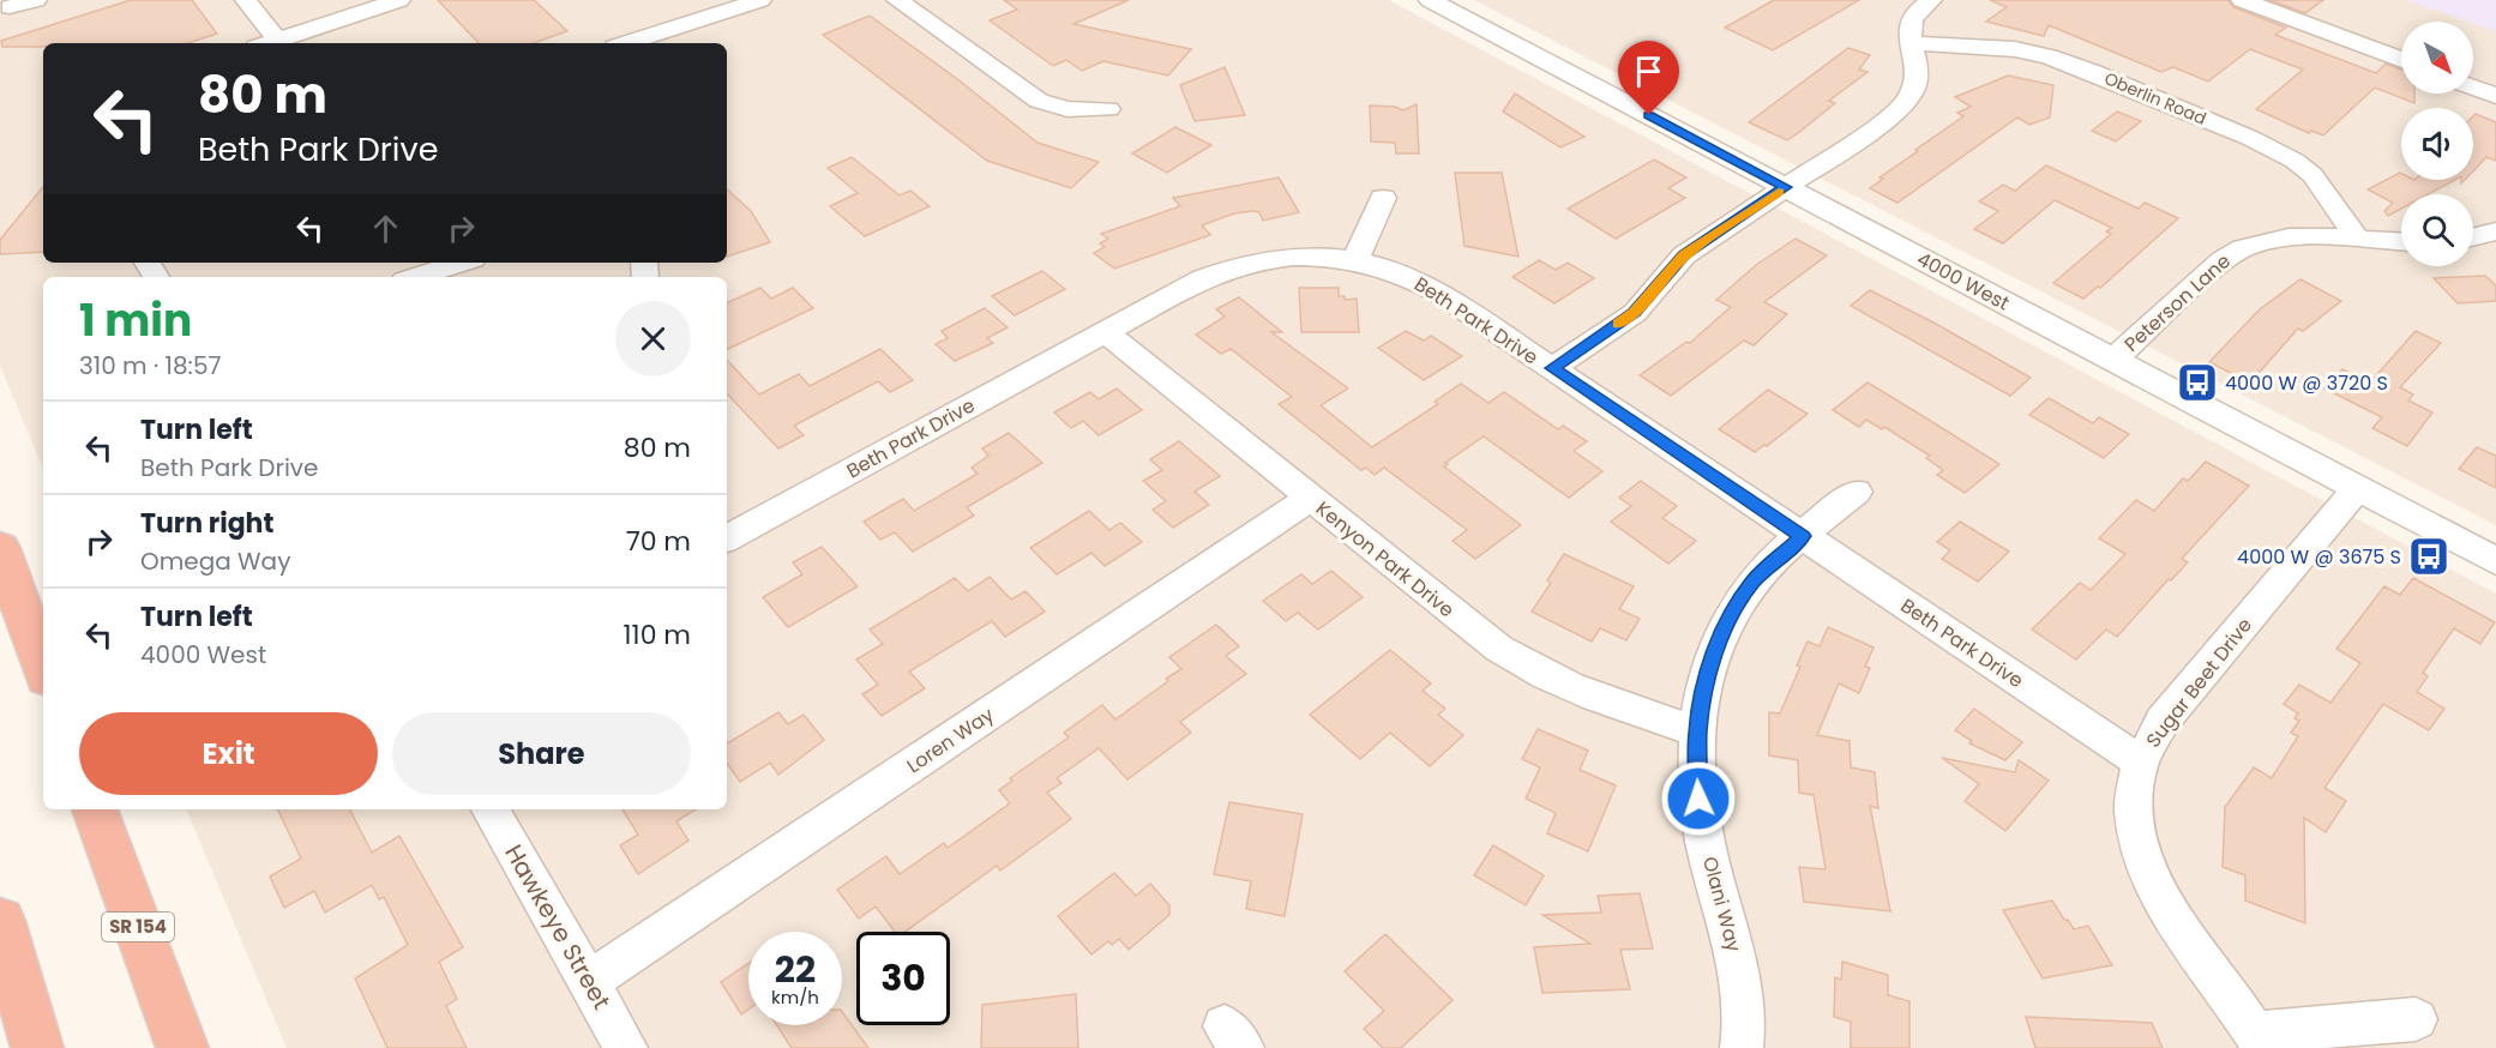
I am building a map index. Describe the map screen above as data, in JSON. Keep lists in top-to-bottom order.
{
  "streets": {
    "highway": ["SR 154"],
    "street": [
      "Oberlin Road",
      "4000 West",
      "Peterson Lane",
      "Beth Park Drive",
      "Kenyon Park Drive",
      "Sugar Beet Drive",
      "Loren Way",
      "Olani Way",
      "Hawkeye Street"
    ]
  },
  "crossings": [
    ["Oberlin Road", "Peterson Lane"],
    ["4000 West", "Peterson Lane"],
    ["4000 West", "Sugar Beet Drive"],
    ["Beth Park Drive", "Kenyon Park Drive"],
    ["Beth Park Drive", "Sugar Beet Drive"],
    ["Beth Park Drive", "Olani Way"],
    ["Kenyon Park Drive", "Loren Way"],
    ["Kenyon Park Drive", "Olani Way"],
    ["Loren Way", "Hawkeye Street"]
  ],
  "places": {
    "bus stop": ["4000 W @ 3720 S", "4000 W @ 3675 S"]
  },
  "north": "bottom right",
  "page": {
    "turn": ["80 m", "Beth Park Drive"],
    "heading": ["1 min", "310 m · 18:57"],
    "list": [
      {
        "name": "Turn left",
        "note": "Beth Park Drive",
        "value": "80 m"
      },
      {
        "name": "Turn right",
        "note": "Omega Way",
        "value": "70 m"
      },
      {
        "name": "Turn left",
        "note": "4000 West",
        "value": "110 m"
      }
    ],
    "buttons": ["Exit", "Share"],
    "speed": "22 km/h",
    "limit": "30"
  }
}
